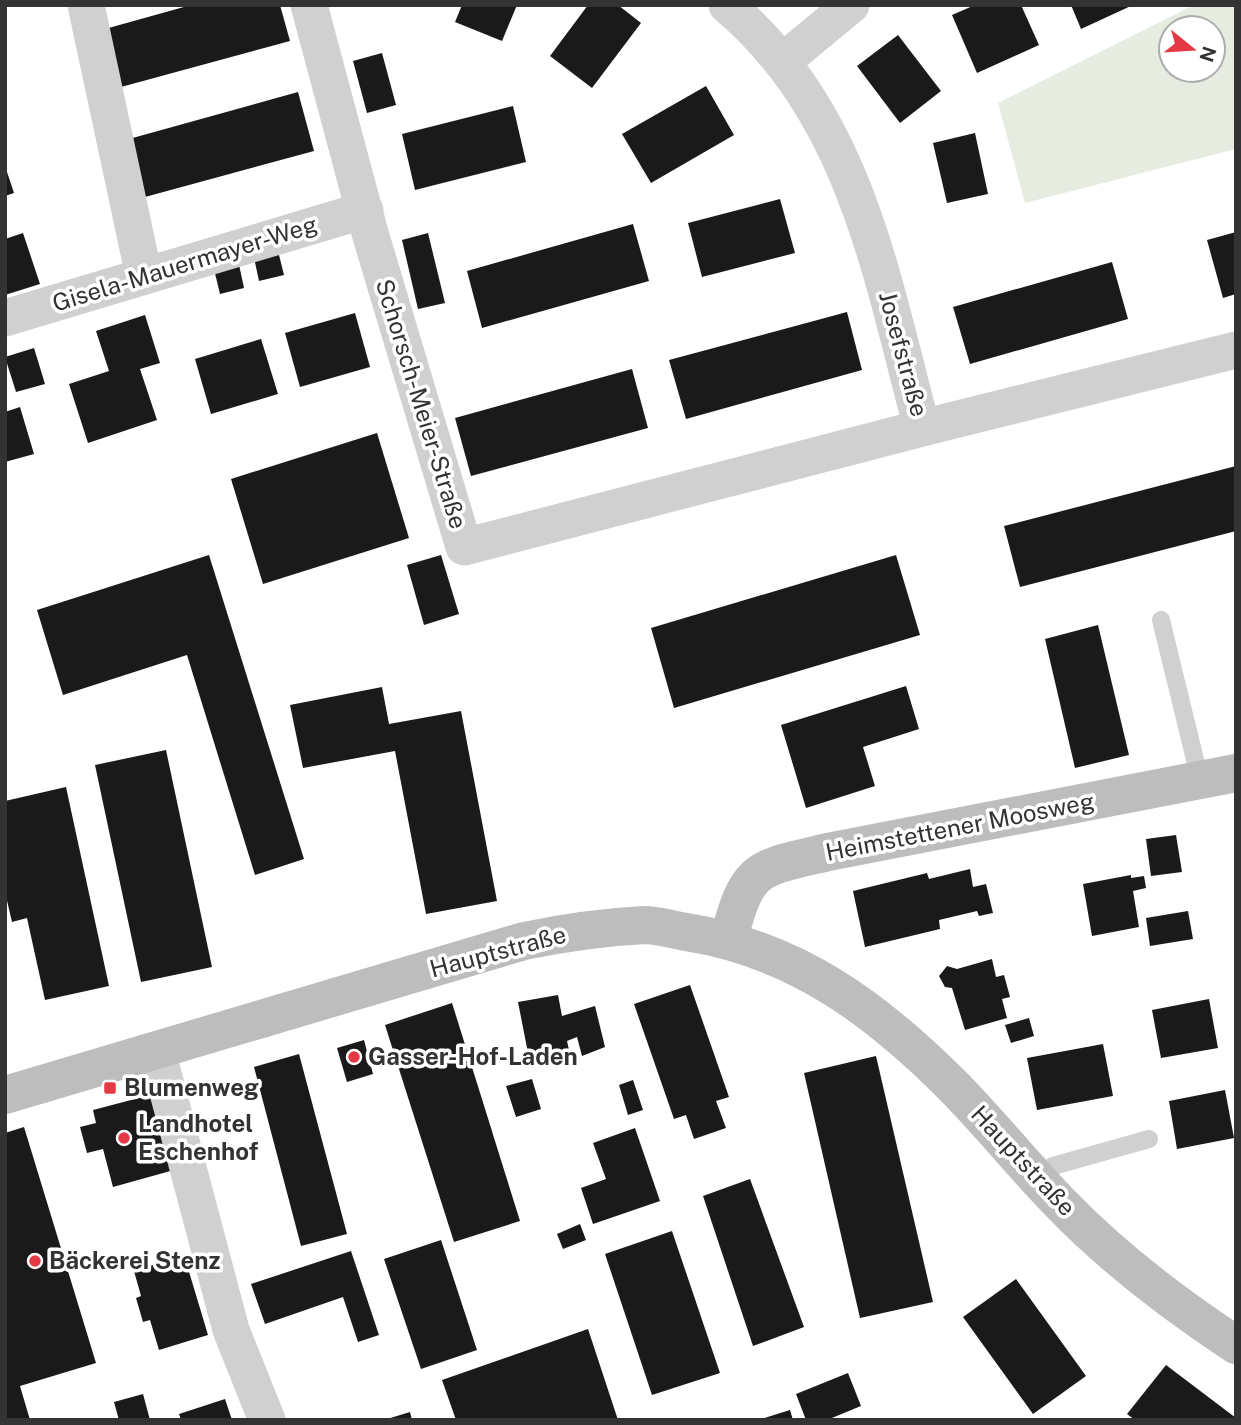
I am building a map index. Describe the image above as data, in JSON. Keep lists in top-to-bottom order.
{
  "streets": {
    "street": [
      "Gisela-Mauermayer-Weg",
      "Josefstraße",
      "Schorsch-Meier-Straße",
      "Heimstettener Moosweg",
      "Hauptstraße"
    ]
  },
  "crossings": [
    ["Gisela-Mauermayer-Weg", "Schorsch-Meier-Straße"],
    ["Josefstraße", "Schorsch-Meier-Straße"],
    ["Heimstettener Moosweg", "Hauptstraße"]
  ],
  "places": {
    "other": ["Gasser-Hof-Laden", "Landhotel Eschenhof", "Bäckerei Stenz"],
    "transit": ["Blumenweg"]
  },
  "north": "right"
}
